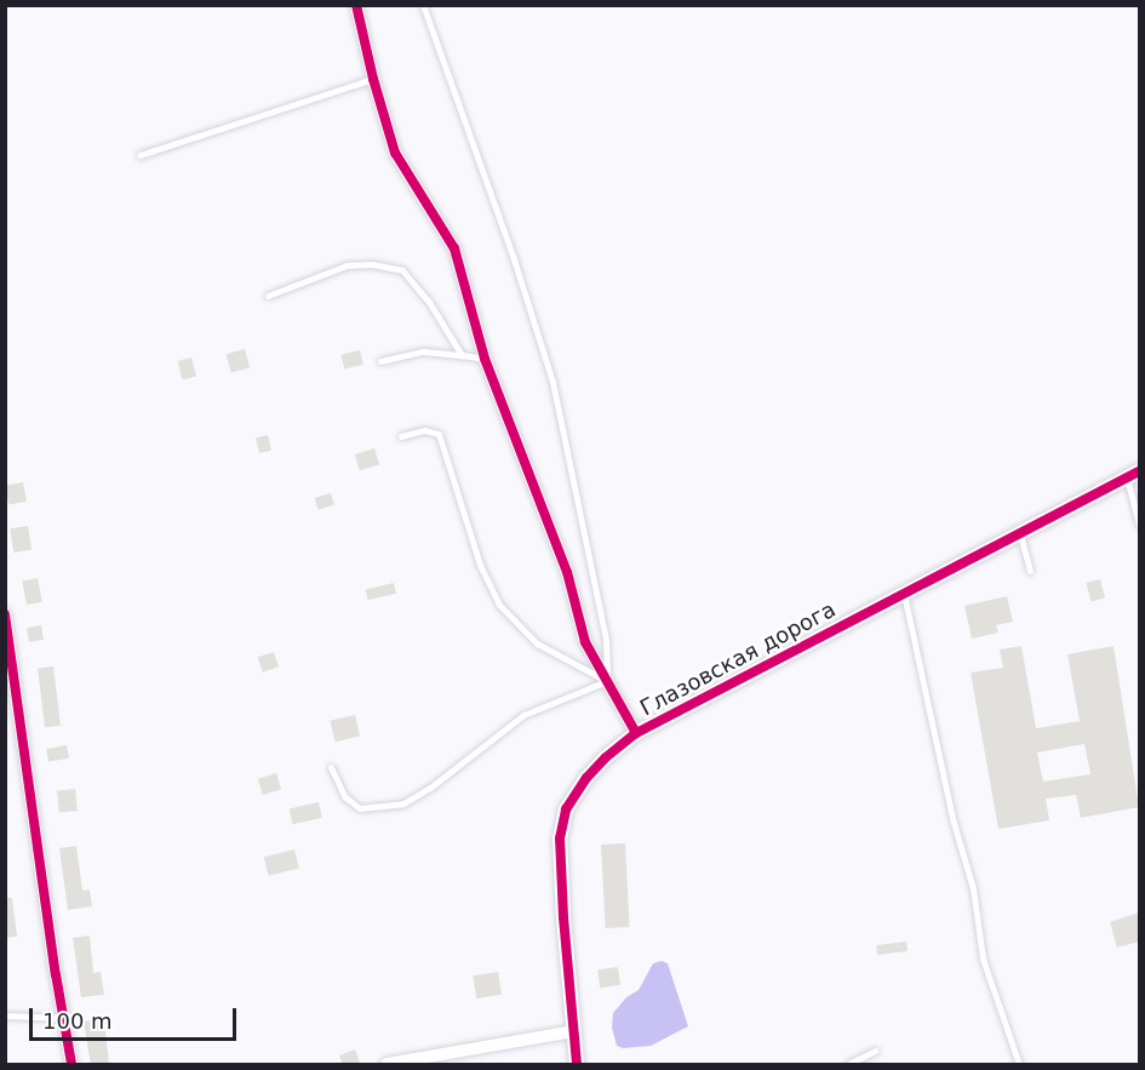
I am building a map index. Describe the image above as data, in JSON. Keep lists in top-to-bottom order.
{
  "streets": {
    "street": ["Глазовская дорога"]
  },
  "scale_bar": "100 m"
}
